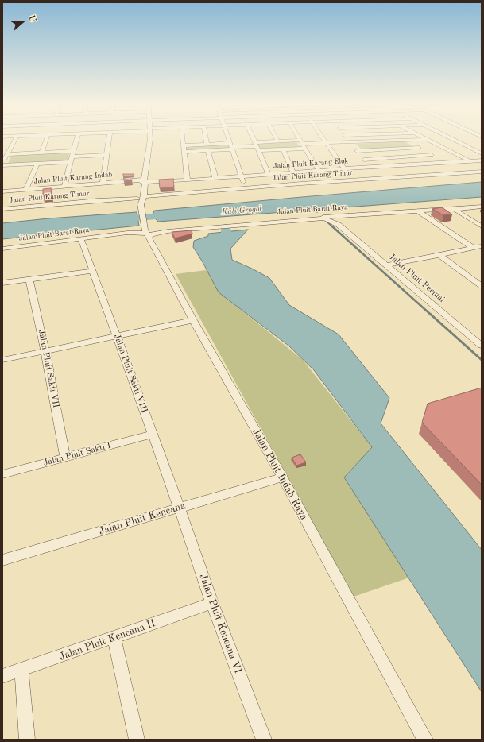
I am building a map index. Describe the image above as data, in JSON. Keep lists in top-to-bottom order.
{
  "streets": {
    "street": [
      "Jalan Pluit Karang Elok",
      "Jalan Pluit Karang Timur",
      "Jalan Pluit Karang Indah",
      "Jalan Pluit Barat Raya",
      "Jalan Pluit Permai",
      "Jalan Pluit Sakti VII",
      "Jalan Pluit Sakti VIII",
      "Jalan Pluit Sakti I",
      "Jalan Pluit Indah Raya",
      "Jalan Pluit Kencana",
      "Jalan Pluit Kencana VI",
      "Jalan Pluit Kencana II"
    ]
  },
  "crossings": [
    ["Jalan Pluit Karang Elok", "Jalan Pluit Karang Indah"],
    ["Jalan Pluit Karang Timur", "Jalan Pluit Indah Raya"],
    ["Jalan Pluit Barat Raya", "Jalan Pluit Permai"],
    ["Jalan Pluit Barat Raya", "Jalan Pluit Sakti VIII"],
    ["Jalan Pluit Barat Raya", "Jalan Pluit Indah Raya"],
    ["Jalan Pluit Sakti VII", "Jalan Pluit Sakti I"],
    ["Jalan Pluit Sakti VIII", "Jalan Pluit Sakti I"],
    ["Jalan Pluit Sakti VIII", "Jalan Pluit Kencana"],
    ["Jalan Pluit Sakti VIII", "Jalan Pluit Kencana VI"],
    ["Jalan Pluit Indah Raya", "Jalan Pluit Kencana"],
    ["Jalan Pluit Kencana", "Jalan Pluit Kencana VI"],
    ["Jalan Pluit Kencana VI", "Jalan Pluit Kencana II"]
  ],
  "water": ["Kali Grogol"],
  "north": "right"
}
